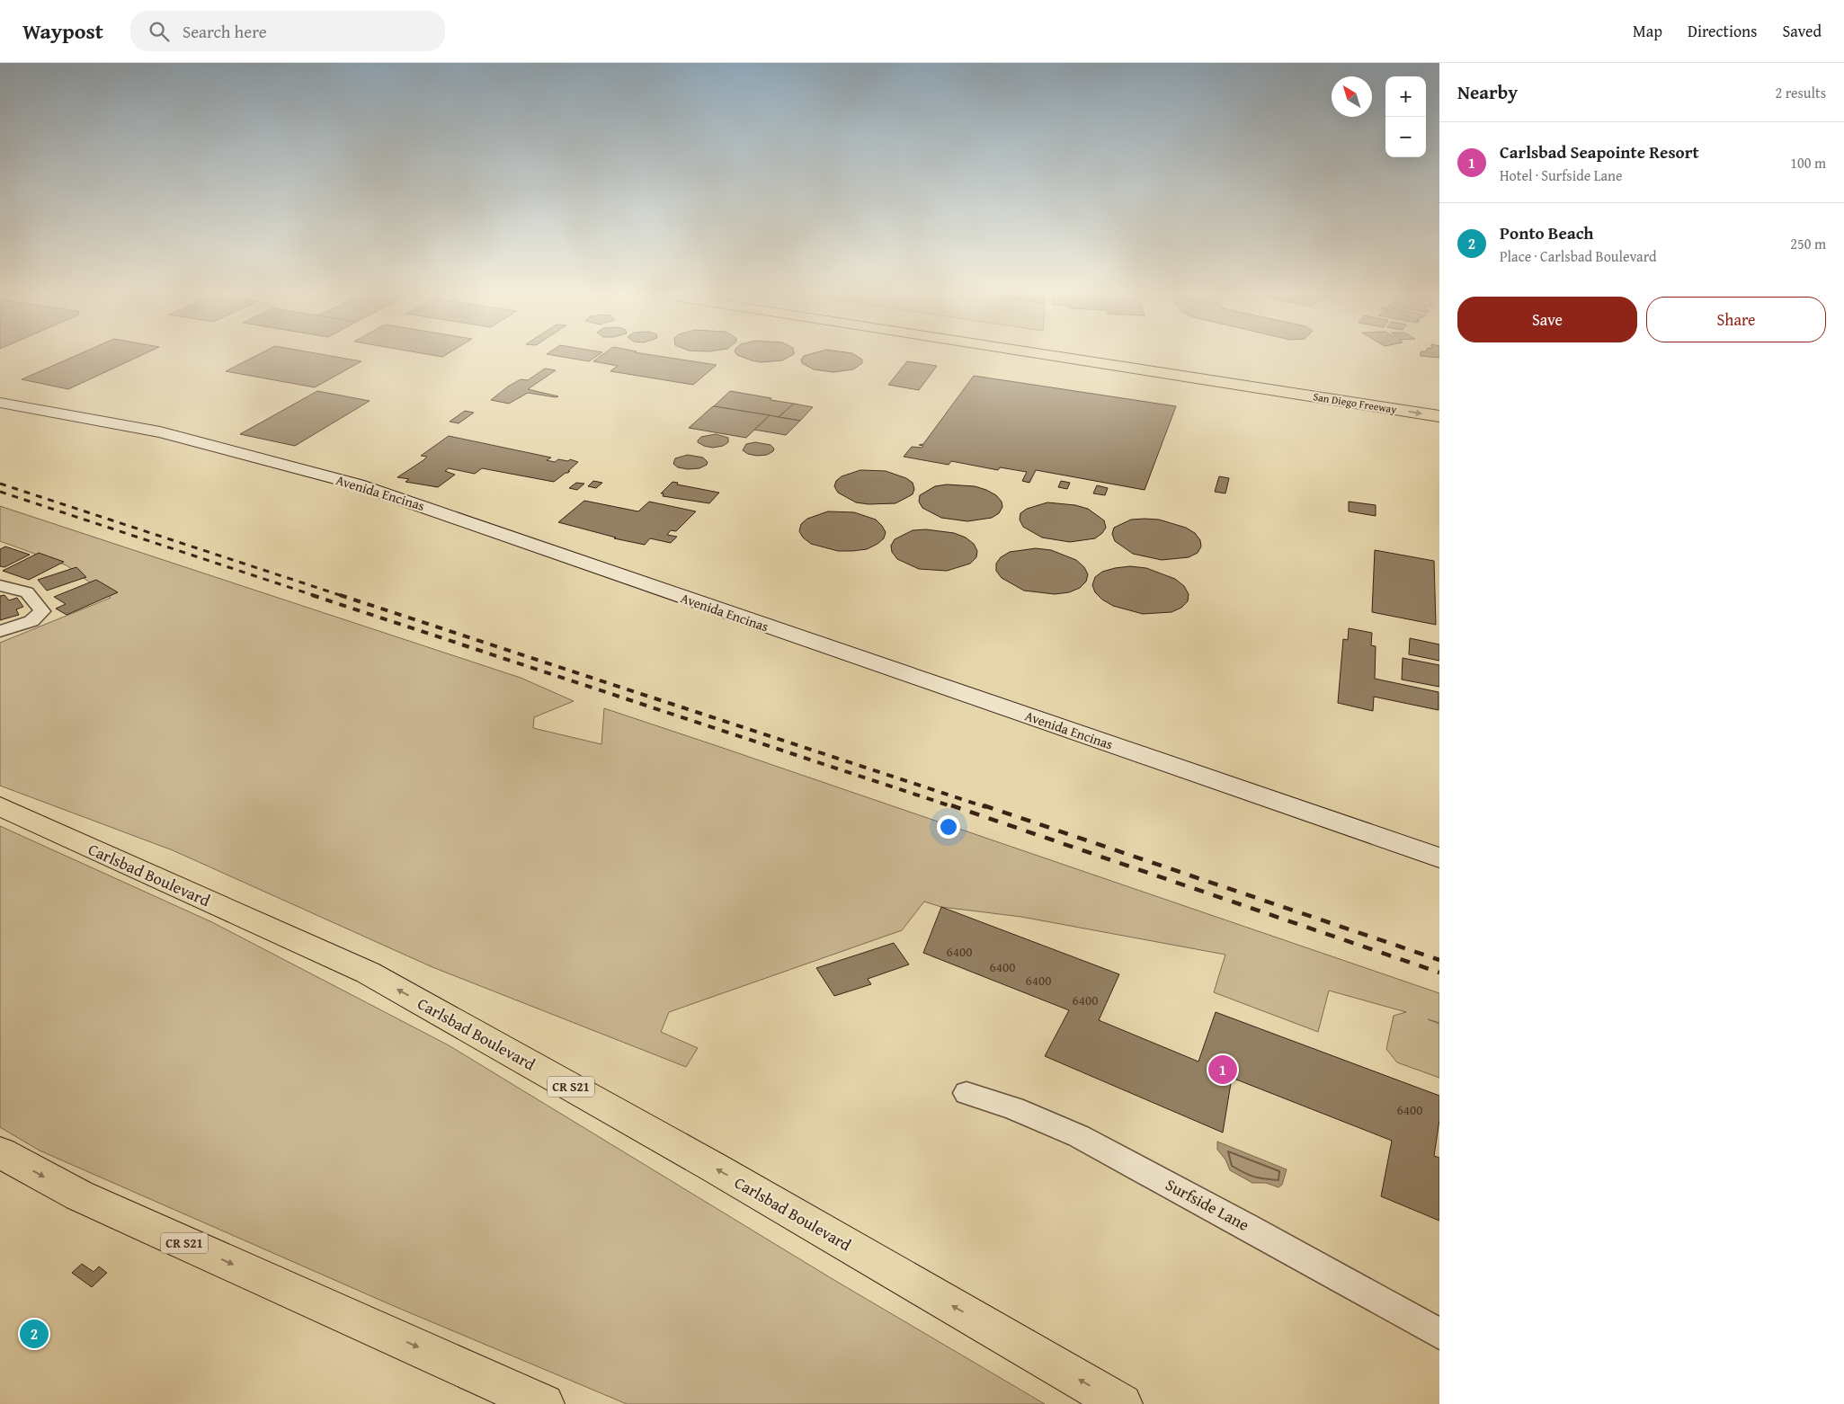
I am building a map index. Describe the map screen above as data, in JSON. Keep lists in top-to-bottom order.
{
  "streets": {
    "main road": ["San Diego Freeway", "Carlsbad Boulevard", "CR S21"],
    "street": ["Avenida Encinas", "Surfside Lane"]
  },
  "one_way": ["San Diego Freeway", "Carlsbad Boulevard"],
  "house_numbers": [
    "6400",
    "6400",
    "6400",
    "6400",
    "6400"
  ],
  "north": "top left",
  "page": {
    "header": "Waypost",
    "search": "Search here",
    "nav": ["Map", "Directions", "Saved"],
    "heading": ["Nearby", "2 results"],
    "map_buttons": ["+", "−"],
    "list": [
      {
        "mark": "1",
        "name": "Carlsbad Seapointe Resort",
        "note": "Hotel · Surfside Lane",
        "value": "100 m"
      },
      {
        "mark": "2",
        "name": "Ponto Beach",
        "note": "Place · Carlsbad Boulevard",
        "value": "250 m"
      }
    ],
    "buttons": ["Save", "Share"],
    "pins": ["1", "2"]
  }
}
